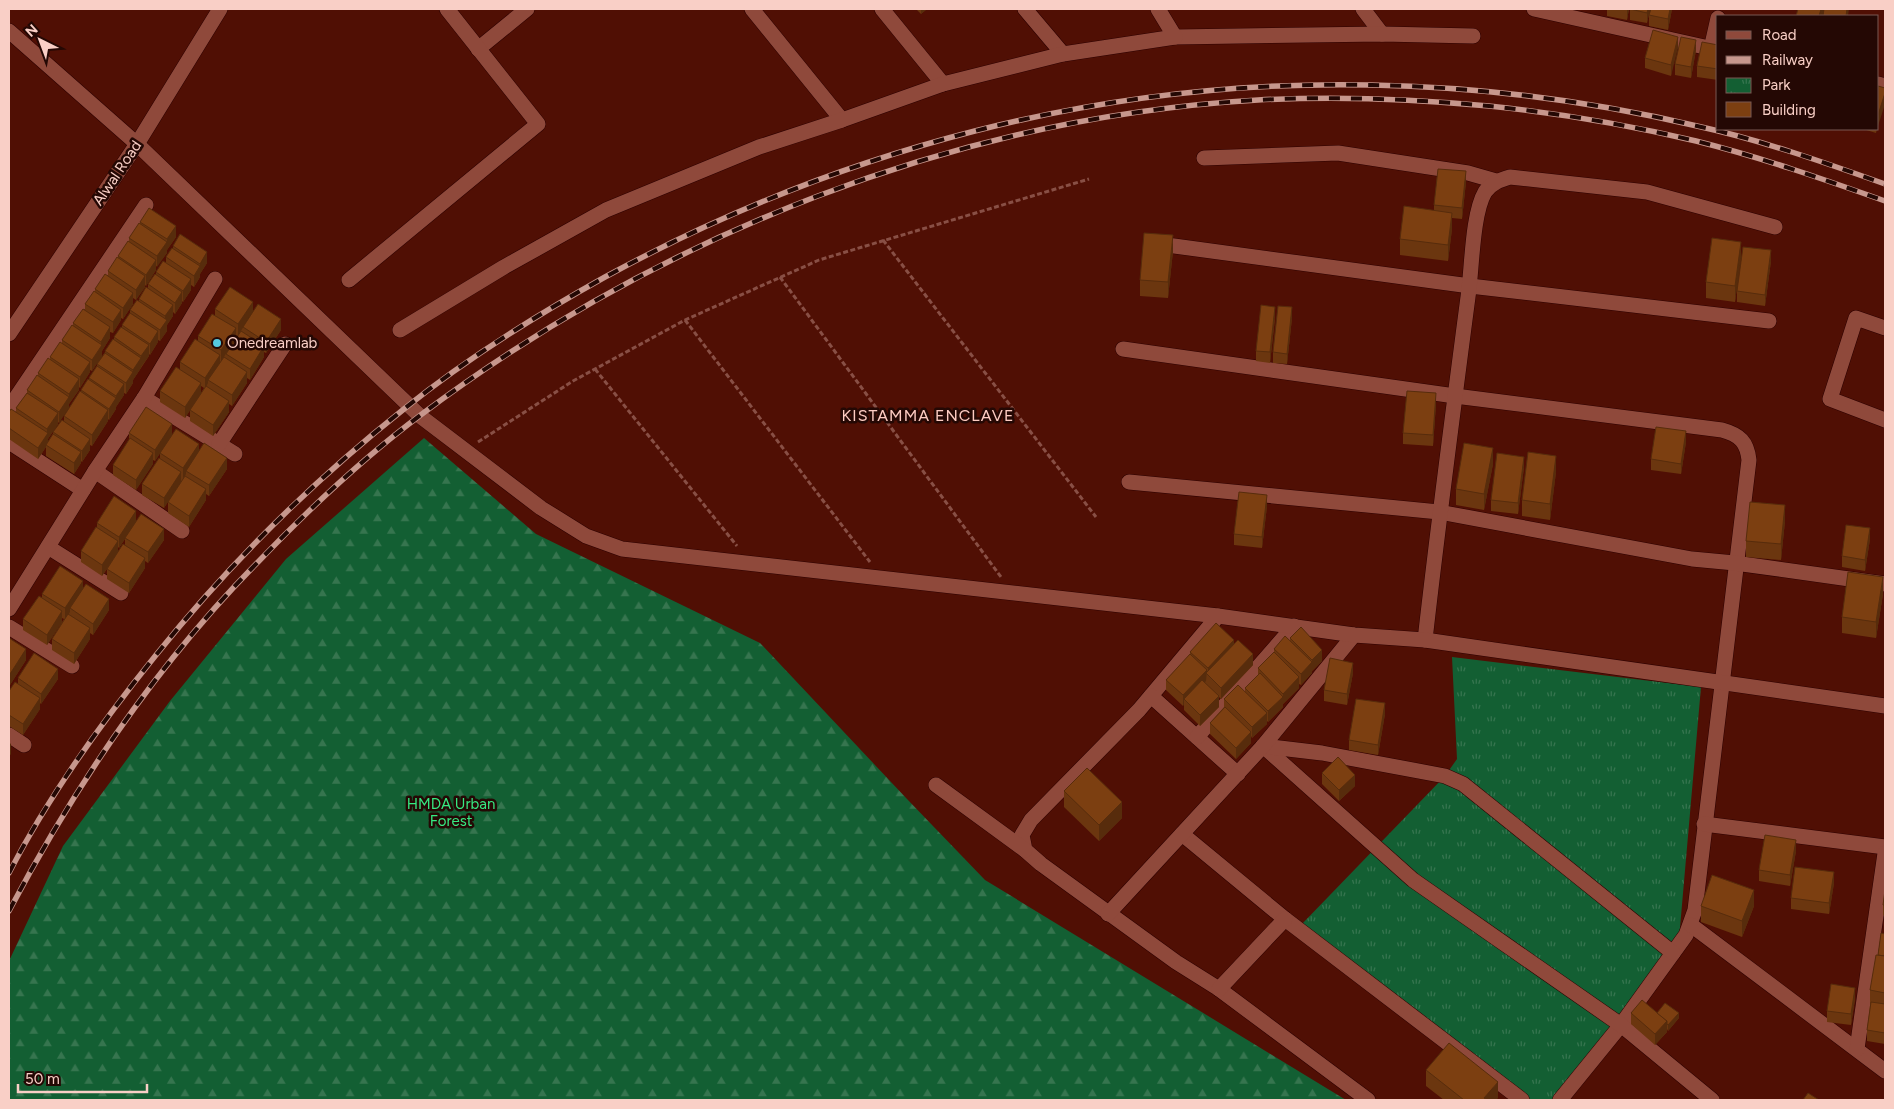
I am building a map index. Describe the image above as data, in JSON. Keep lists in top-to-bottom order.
{
  "streets": {
    "street": ["Alwal Road"]
  },
  "districts": ["KISTAMMA ENCLAVE"],
  "parks": ["HMDA Urban Forest"],
  "places": ["Onedreamlab"],
  "legend": [
    "Road",
    "Railway",
    "Park",
    "Building"
  ],
  "scale_bar": "50 m",
  "north": "top left"
}
